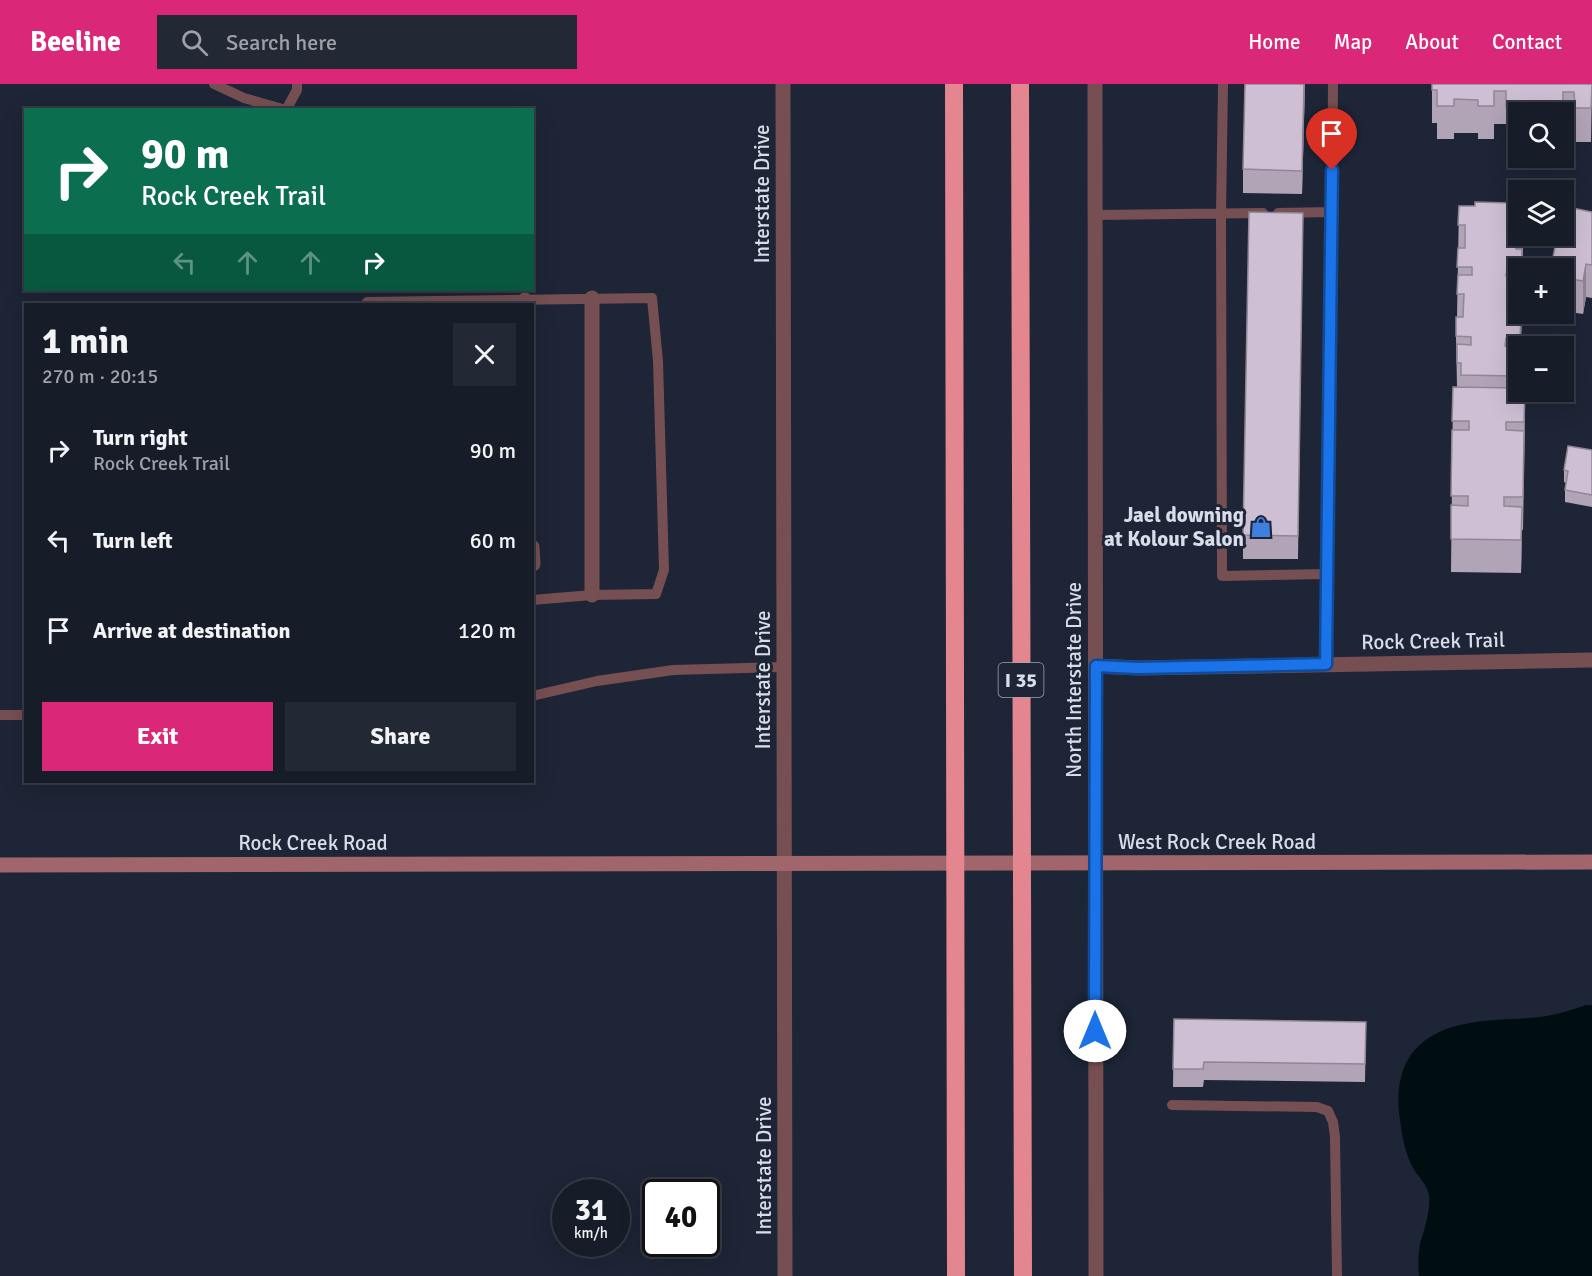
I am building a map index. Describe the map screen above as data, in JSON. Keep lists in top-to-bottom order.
{
  "streets": {
    "highway": ["I 35"],
    "main road": ["West Rock Creek Road", "Rock Creek Road"],
    "street": ["Interstate Drive", "Rock Creek Trail", "North Interstate Drive"]
  },
  "crossings": [
    ["Rock Creek Trail", "North Interstate Drive"],
    ["West Rock Creek Road", "Rock Creek Road"]
  ],
  "places": {
    "shop": ["Jael downing at Kolour Salon"]
  },
  "page": {
    "header": "Beeline",
    "search": "Search here",
    "nav": [
      "Home",
      "Map",
      "About",
      "Contact"
    ],
    "map_buttons": ["+", "−"],
    "turn": ["90 m", "Rock Creek Trail"],
    "heading": ["1 min", "270 m · 20:15"],
    "list": [
      {
        "name": "Turn right",
        "note": "Rock Creek Trail",
        "value": "90 m"
      },
      {
        "name": "Turn left",
        "value": "60 m"
      },
      {
        "name": "Arrive at destination",
        "value": "120 m"
      }
    ],
    "buttons": ["Exit", "Share"],
    "speed": "31 km/h",
    "limit": "40"
  }
}
